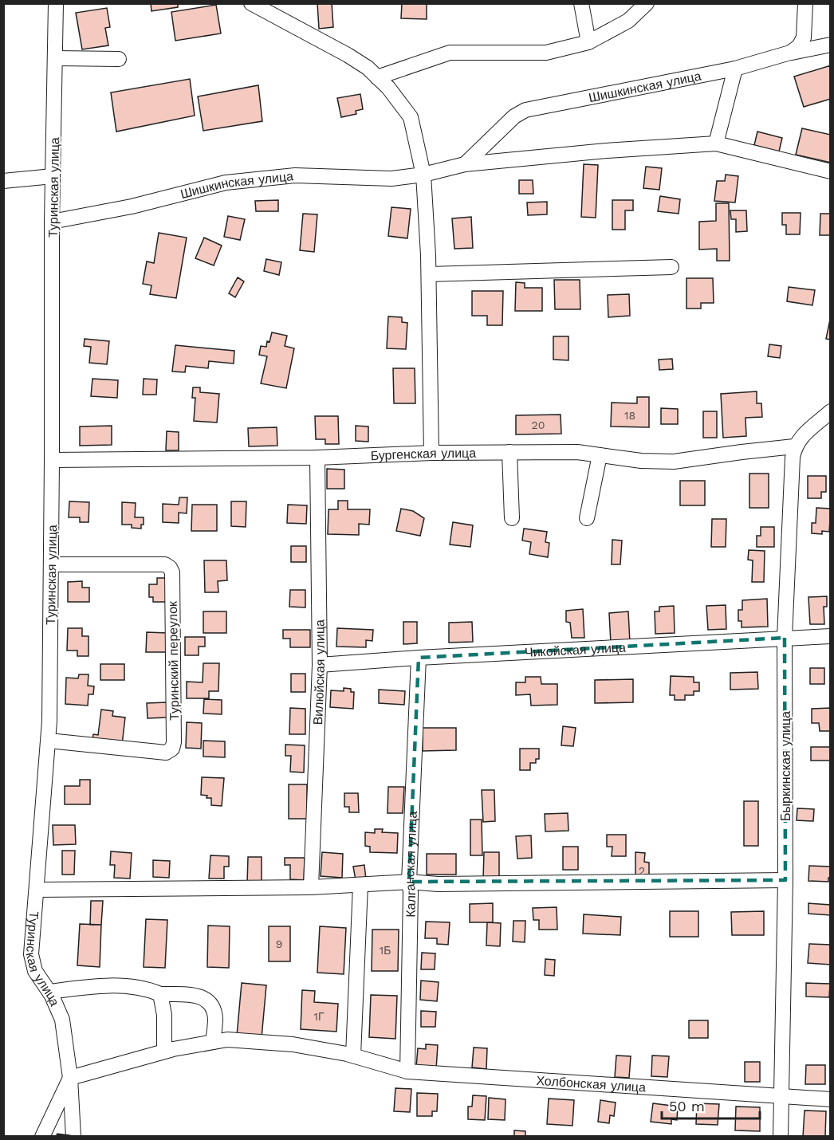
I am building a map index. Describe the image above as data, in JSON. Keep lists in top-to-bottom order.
{
  "streets": {
    "street": [
      "Шишкинская улица",
      "Туринская улица",
      "Бургенская улица",
      "Чикойская улица",
      "Туринский переулок",
      "Вилюйская улица",
      "Быркинская улица",
      "Калганская улица",
      "Холбонская улица"
    ]
  },
  "crossings": [
    ["Шишкинская улица", "Туринская улица"],
    ["Туринская улица", "Бургенская улица"],
    ["Туринская улица", "Туринский переулок"],
    ["Туринская улица", "Холбонская улица"],
    ["Бургенская улица", "Вилюйская улица"],
    ["Бургенская улица", "Быркинская улица"],
    ["Чикойская улица", "Вилюйская улица"],
    ["Чикойская улица", "Быркинская улица"],
    ["Чикойская улица", "Калганская улица"],
    ["Быркинская улица", "Холбонская улица"],
    ["Калганская улица", "Холбонская улица"]
  ],
  "house_numbers": [
    "18",
    "20",
    "2",
    "9",
    "1Б",
    "1Г"
  ],
  "scale_bar": "50 m"
}
